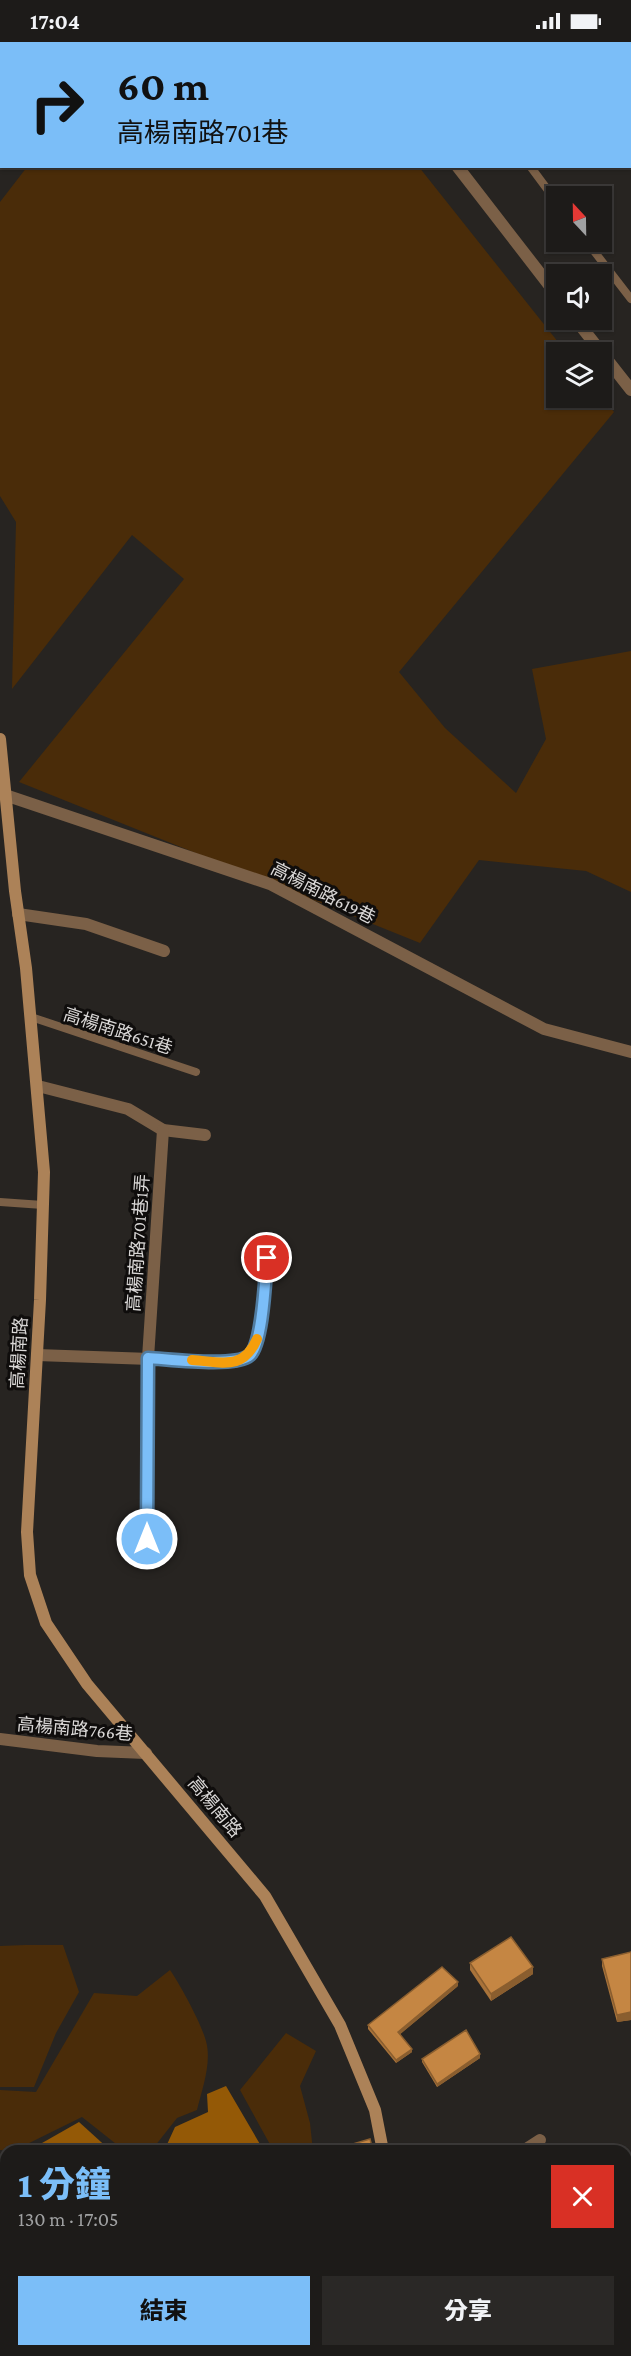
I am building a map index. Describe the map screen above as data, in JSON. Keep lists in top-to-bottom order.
{
  "streets": {
    "street": [
      "高楊南路619巷",
      "高楊南路701巷1弄",
      "高楊南路",
      "高楊南路766巷"
    ],
    "lane": ["高楊南路651巷"]
  },
  "crossings": [
    ["高楊南路619巷", "高楊南路"],
    ["高楊南路651巷", "高楊南路"],
    ["高楊南路", "高楊南路766巷"]
  ],
  "north": "top",
  "page": {
    "status": "17:04",
    "turn": ["60 m", "高楊南路701巷"],
    "heading": ["1 分鐘", "130 m · 17:05"],
    "buttons": ["結束", "分享"]
  }
}
